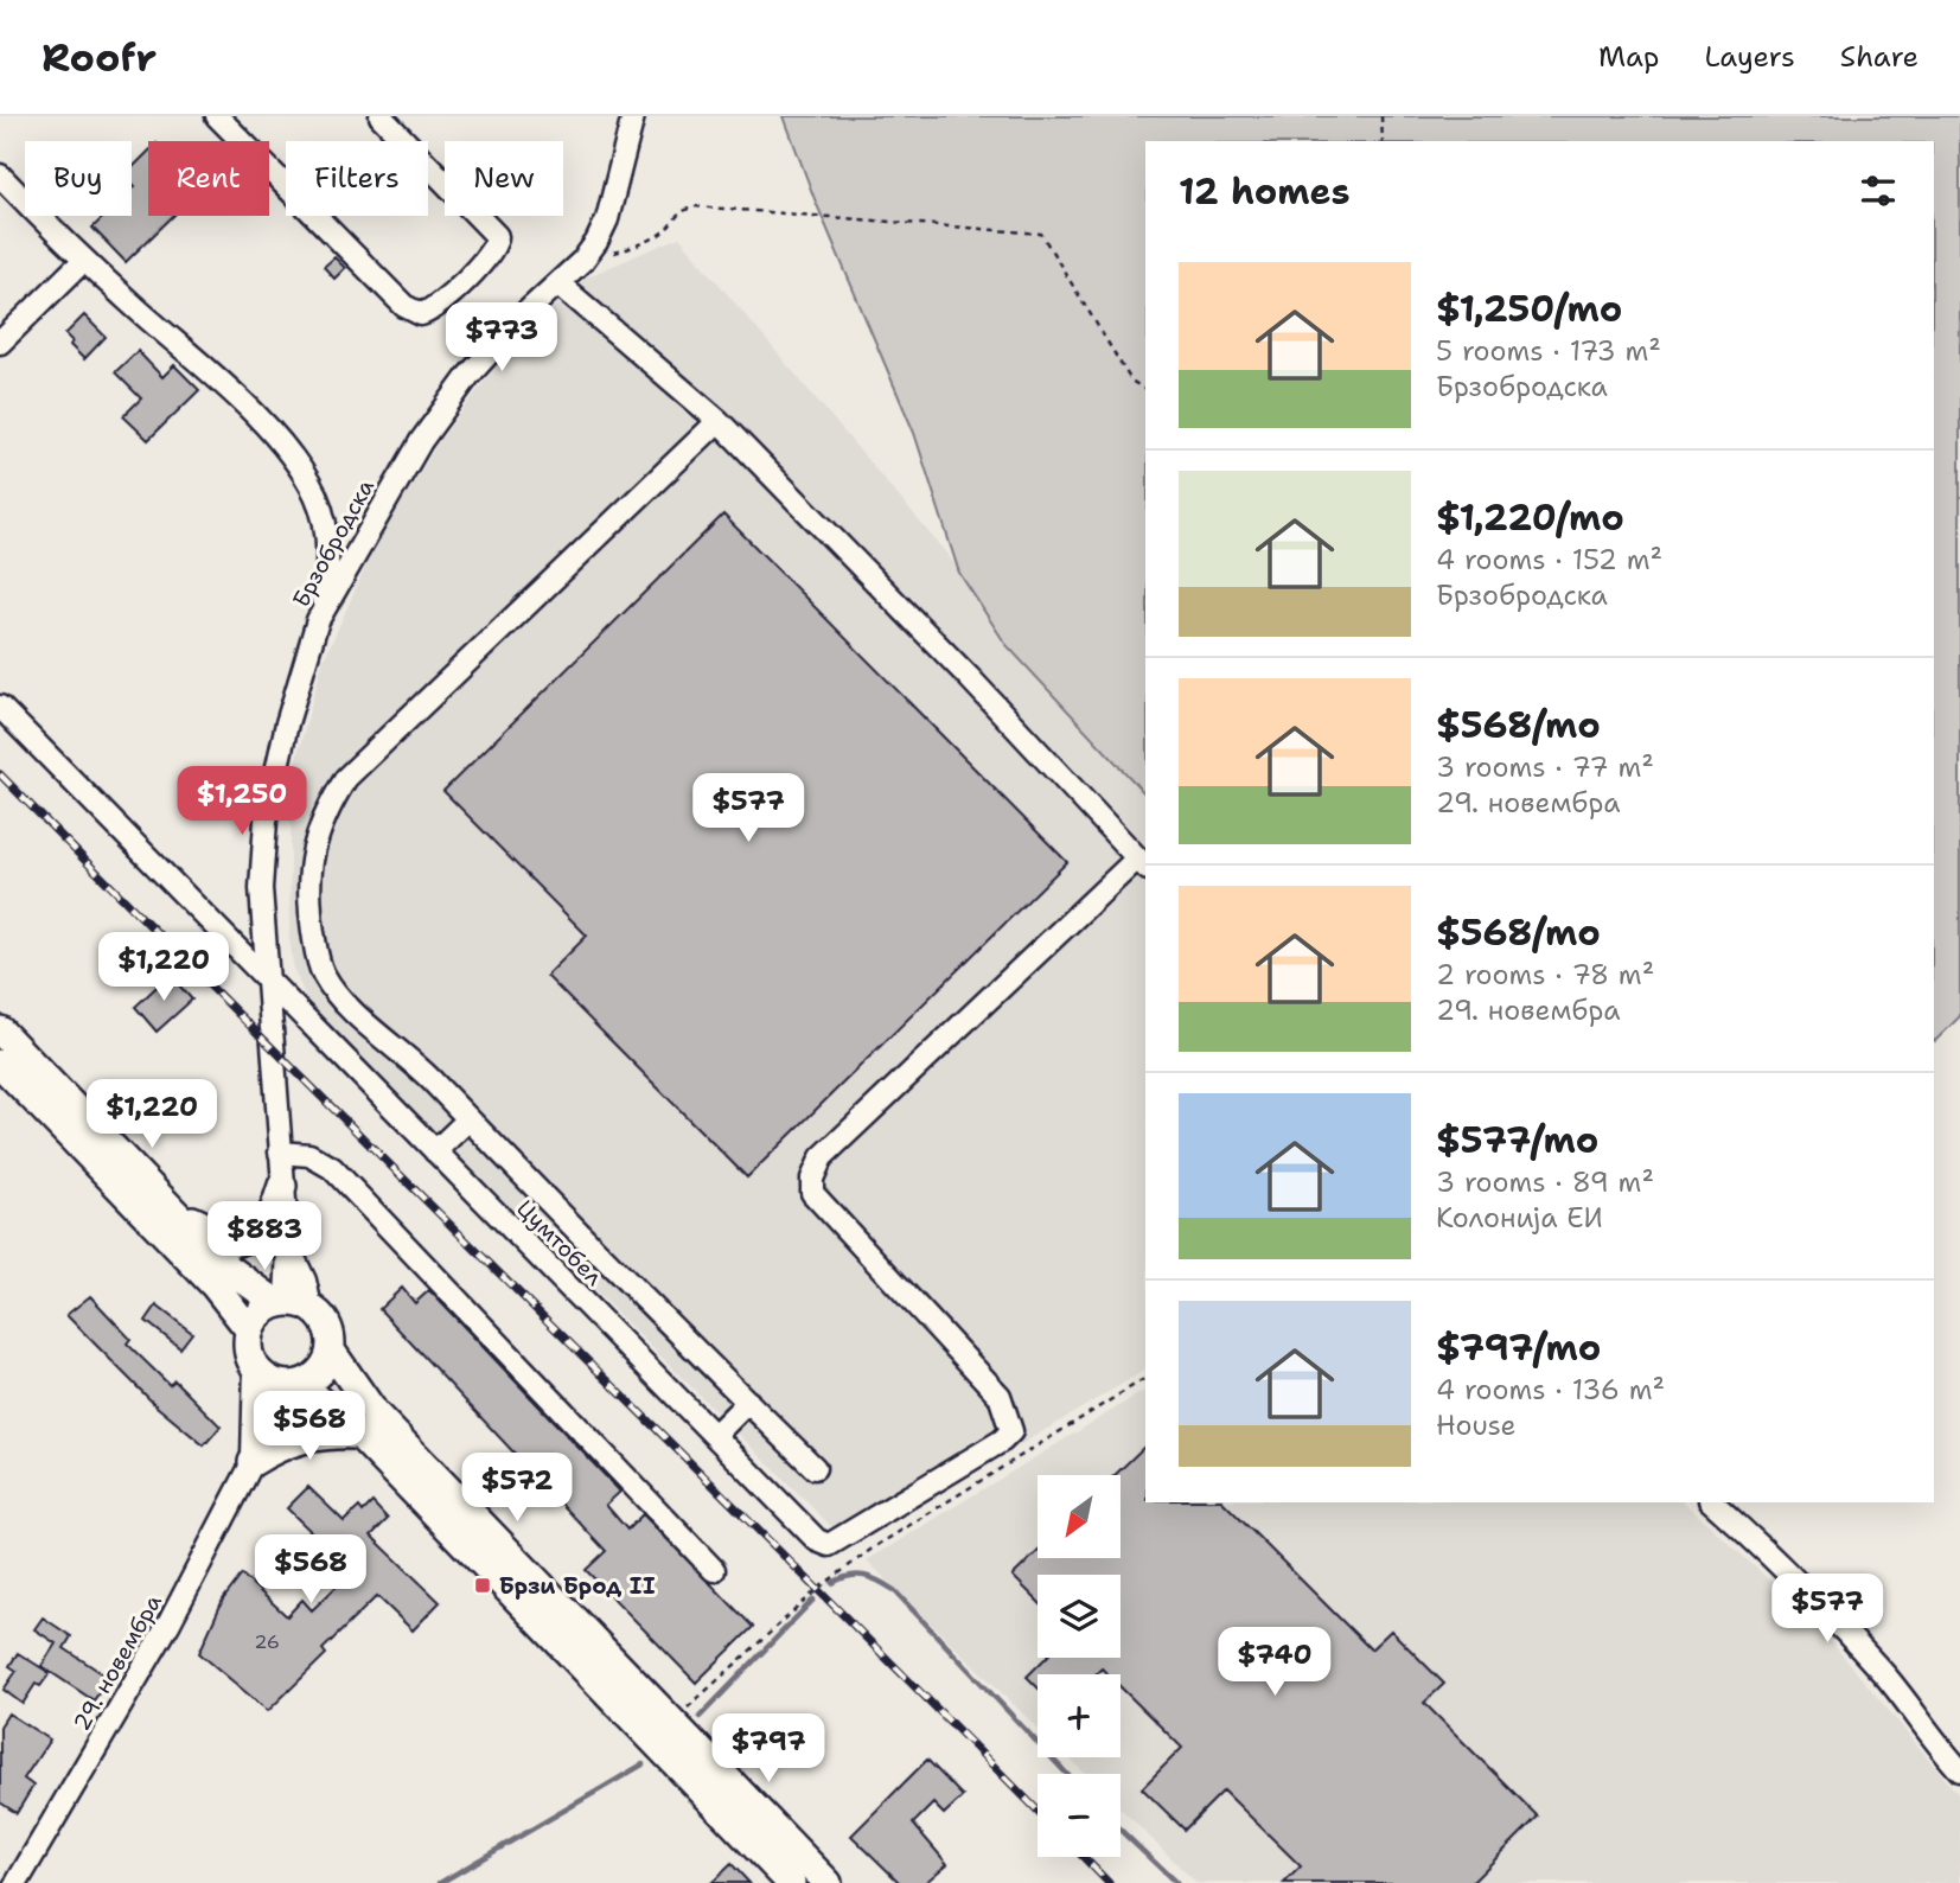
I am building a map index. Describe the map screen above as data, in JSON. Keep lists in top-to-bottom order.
{
  "streets": {
    "street": ["Брзобродска", "Цумтобел", "29. новембра"]
  },
  "crossings": [
    ["Брзобродска", "Цумтобел"],
    ["Брзобродска", "29. новембра"]
  ],
  "places": {
    "transit": ["Брзи Брод II"]
  },
  "house_numbers": ["26"],
  "north": "bottom left",
  "page": {
    "header": "Roofr",
    "nav": ["Map", "Layers", "Share"],
    "chip": [
      "Buy",
      "Rent",
      "Filters",
      "New"
    ],
    "heading": "12 homes",
    "list": [
      {
        "name": "$1,250/mo",
        "note": "5 rooms · 173 m² · Брзобродска"
      },
      {
        "name": "$1,220/mo",
        "note": "4 rooms · 152 m² · Брзобродска"
      },
      {
        "name": "$568/mo",
        "note": "3 rooms · 77 m² · 29. новембра"
      },
      {
        "name": "$568/mo",
        "note": "2 rooms · 78 m² · 29. новембра"
      },
      {
        "name": "$577/mo",
        "note": "3 rooms · 89 m² · Колонија ЕИ"
      },
      {
        "name": "$797/mo",
        "note": "4 rooms · 136 m² · House"
      }
    ],
    "price": [
      "$773",
      "$1,250",
      "$577",
      "$1,220",
      "$1,220",
      "$883",
      "$568",
      "$572",
      "$568",
      "$577",
      "$740",
      "$797"
    ],
    "map_buttons": ["+", "−"]
  }
}
